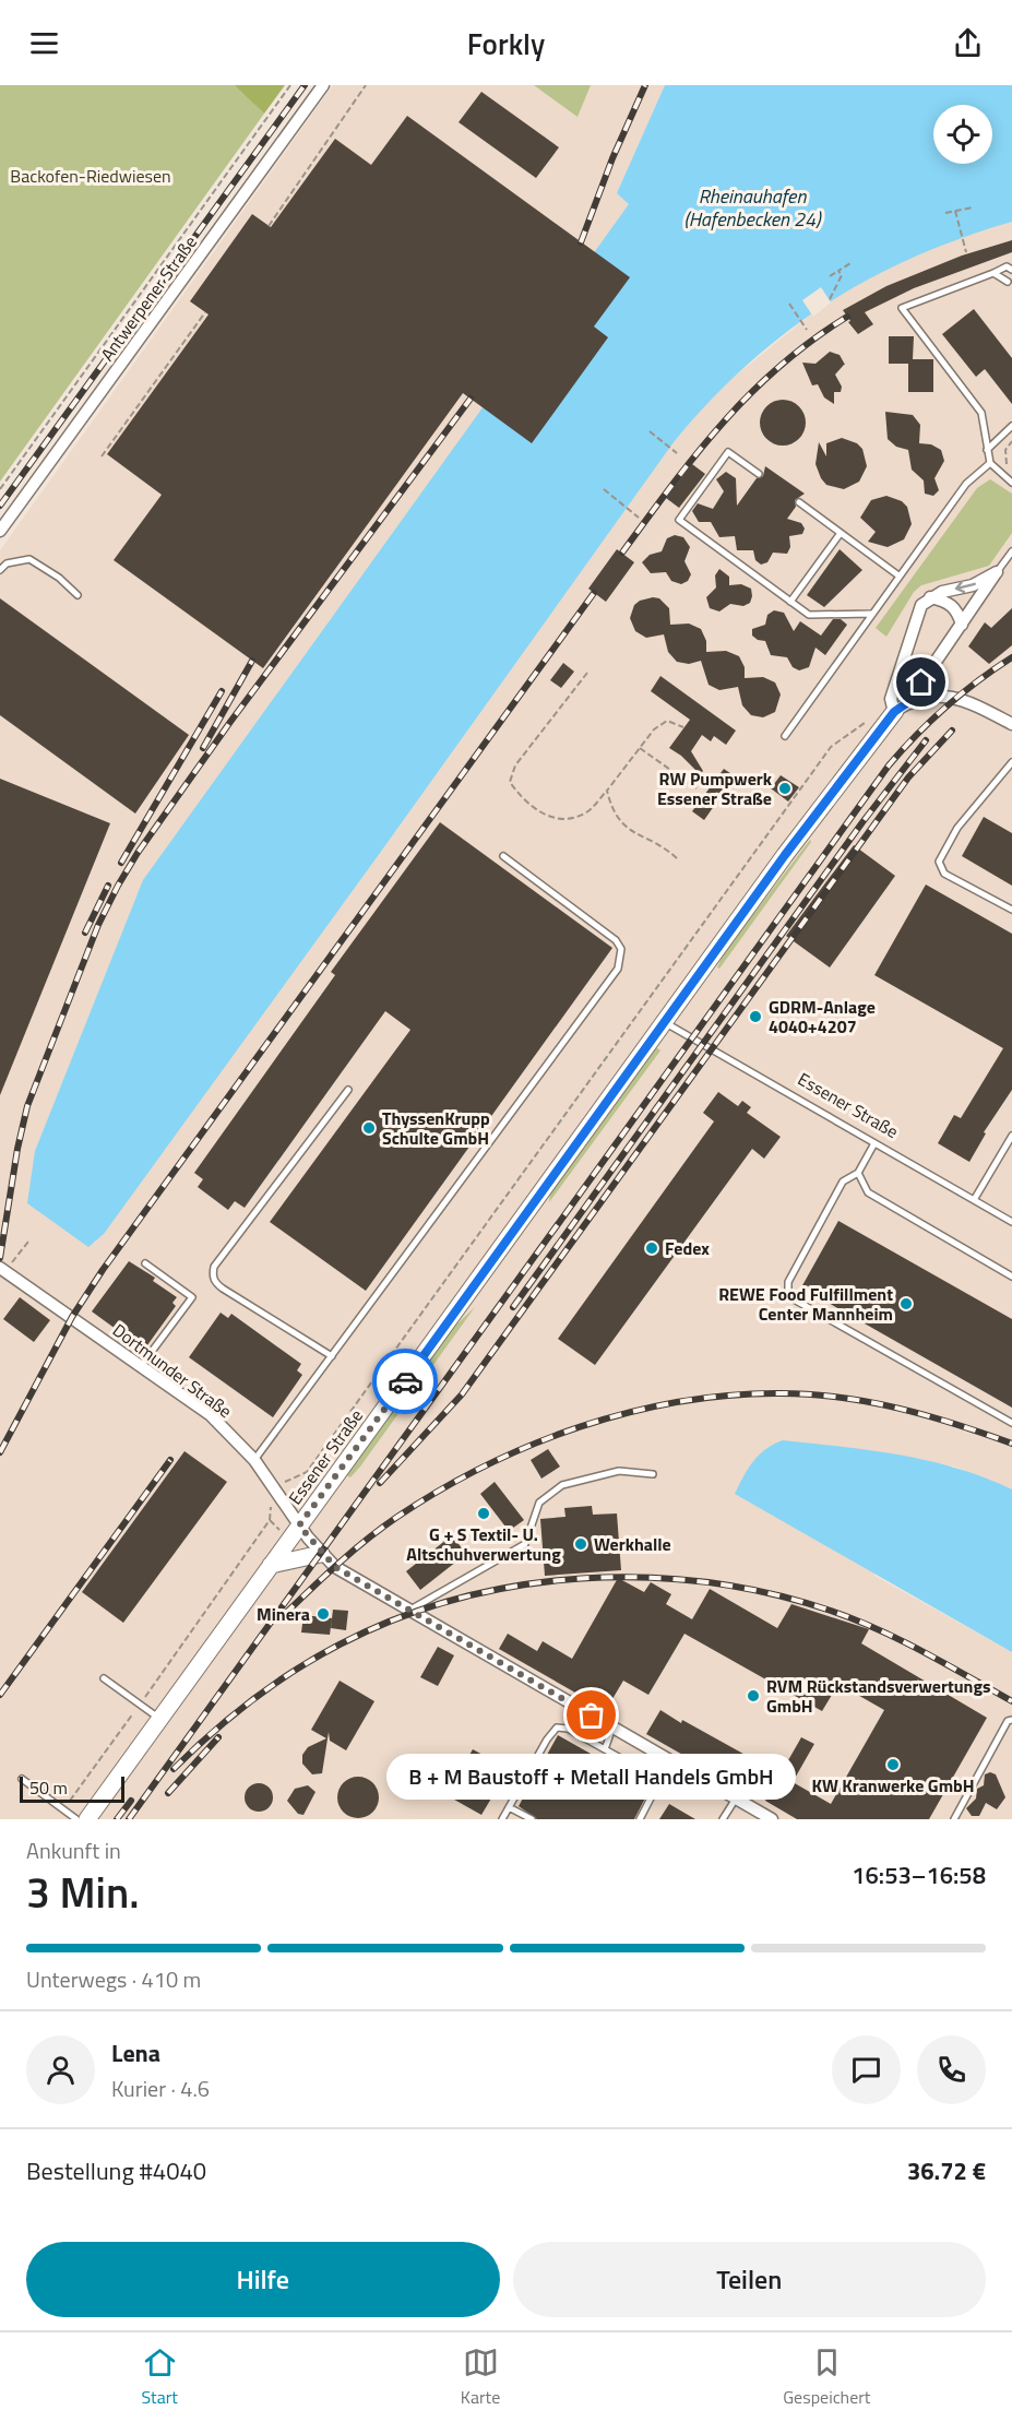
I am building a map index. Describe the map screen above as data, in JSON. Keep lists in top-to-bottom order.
{
  "streets": {
    "street": ["Antwerpener Straße", "Essener Straße", "Dortmunder Straße"]
  },
  "crossings": [
    ["Essener Straße", "Dortmunder Straße"]
  ],
  "water": ["Rheinauhafen (Hafenbecken 24)"],
  "parks": ["Backofen-Riedwiesen"],
  "places": [
    "RW Pumpwerk Essener Straße",
    "GDRM-Anlage 4040+4207",
    "ThyssenKrupp Schulte GmbH",
    "Fedex",
    "REWE Food Fulfillment Center Mannheim",
    "G + S Textil- U. Altschuhverwertung",
    "Werkhalle",
    "Minera",
    "RVM Rückstandsverwertungs GmbH",
    "B + M Baustoff + Metall Handels GmbH",
    "KW Kranwerke GmbH"
  ],
  "scale_bar": "50 m",
  "page": {
    "header": "Forkly",
    "bubble": "B + M Baustoff + Metall Handels GmbH",
    "scale": "50 m",
    "heading": ["3 Min.", "Ankunft in", "16:53–16:58"],
    "panel": [
      "Lena",
      "Kurier · 4.6",
      "Bestellung #4040",
      "36.72 €"
    ],
    "bar": "Unterwegs · 410 m",
    "buttons": ["Hilfe", "Teilen"],
    "tabs": ["Start", "Karte", "Gespeichert"]
  }
}
